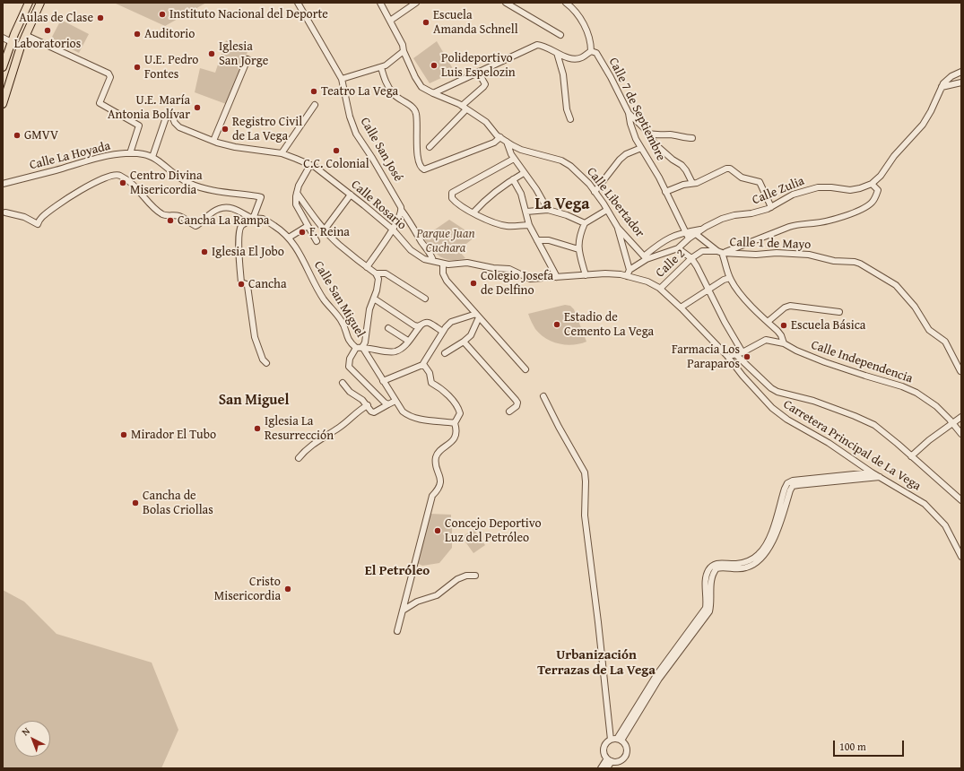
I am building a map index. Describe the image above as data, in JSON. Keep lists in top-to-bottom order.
{
  "streets": {
    "street": [
      "Calle 7 de Septiembre",
      "Calle San José",
      "Calle La Hoyada",
      "Calle Zulia",
      "Calle Libertador",
      "Calle Rosario",
      "Calle 1 de Mayo",
      "Calle 2",
      "Calle San Miguel",
      "Calle Independencia",
      "Carretera Principal de La Vega"
    ]
  },
  "crossings": [
    ["Calle 7 de Septiembre", "Calle Zulia"],
    ["Calle San José", "Calle Rosario"],
    ["Calle La Hoyada", "Calle Rosario"],
    ["Calle Zulia", "Calle Libertador"],
    ["Calle Rosario", "Carretera Principal de La Vega"],
    ["Calle 1 de Mayo", "Calle 2"],
    ["Calle 2", "Carretera Principal de La Vega"],
    ["Calle Independencia", "Carretera Principal de La Vega"]
  ],
  "districts": [
    "La Vega",
    "San Miguel",
    "El Petróleo",
    "Urbanización Terrazas de La Vega"
  ],
  "parks": ["Parque Juan Cuchara"],
  "places": [
    "Instituto Nacional del Deporte",
    "Aulas de Clase",
    "Escuela Amanda Schnell",
    "Laboratorios",
    "Auditorio",
    "Iglesia San Jorge",
    "Polideportivo Luis Espelozin",
    "U.E. Pedro Fontes",
    "Teatro La Vega",
    "U.E. María Antonia Bolívar",
    "Registro Civil de La Vega",
    "GMVV",
    "C.C. Colonial",
    "Centro Divina Misericordia",
    "Cancha La Rampa",
    "F. Reina",
    "Iglesia El Jobo",
    "Colegio Josefa de Delfino",
    "Cancha",
    "Estadio de Cemento La Vega",
    "Escuela Básica",
    "Farmacia Los Paraparos",
    "Iglesia La Resurrección",
    "Mirador El Tubo",
    "Cancha de Bolas Criollas",
    "Concejo Deportivo Luz del Petróleo",
    "Cristo Misericordia"
  ],
  "scale_bar": "100 m",
  "north": "top left"
}
